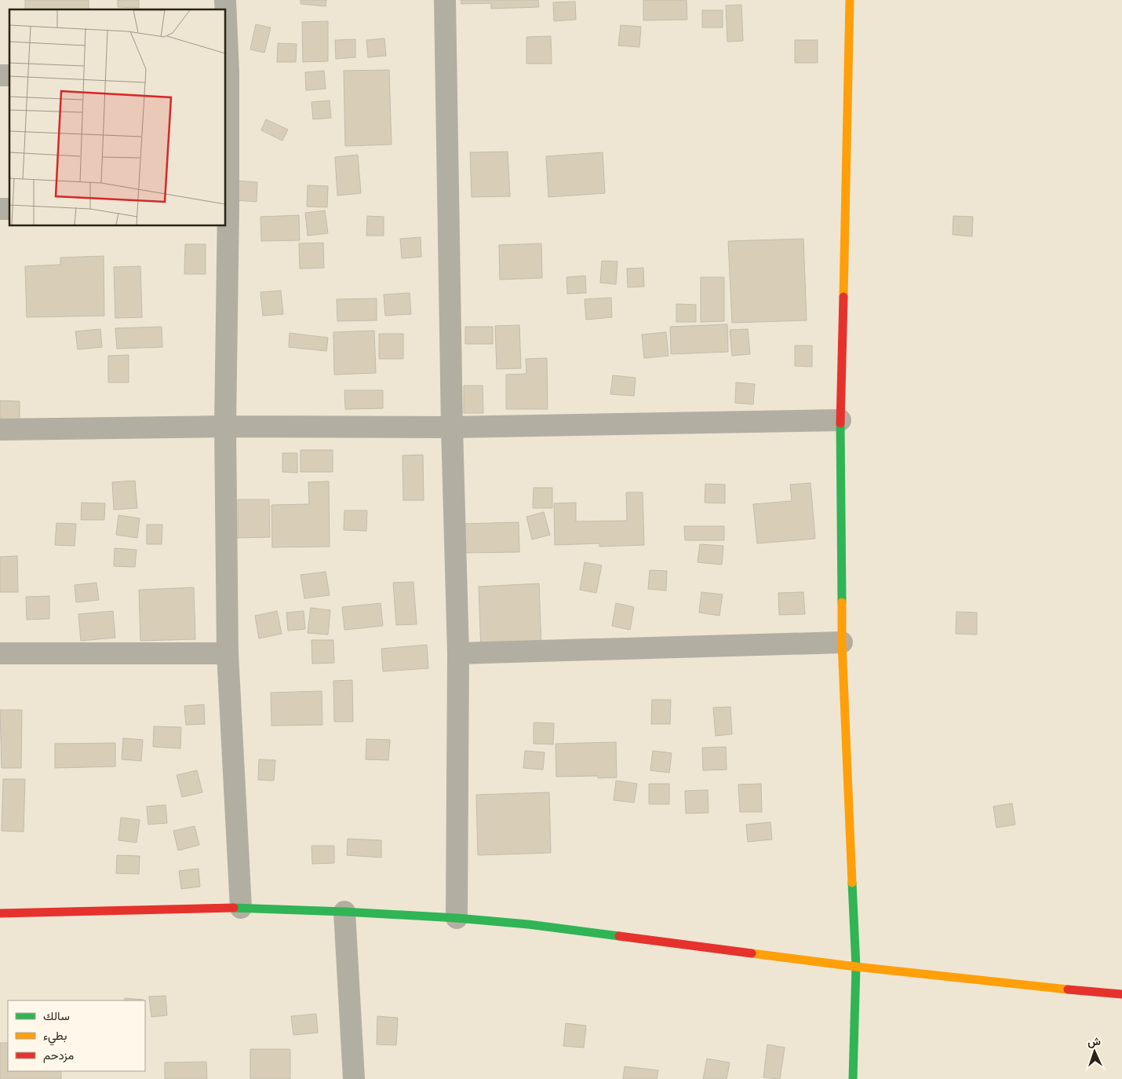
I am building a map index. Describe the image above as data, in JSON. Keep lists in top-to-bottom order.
{
  "legend": ["سالك", "بطيء", "مزدحم"],
  "north": "top"
}
